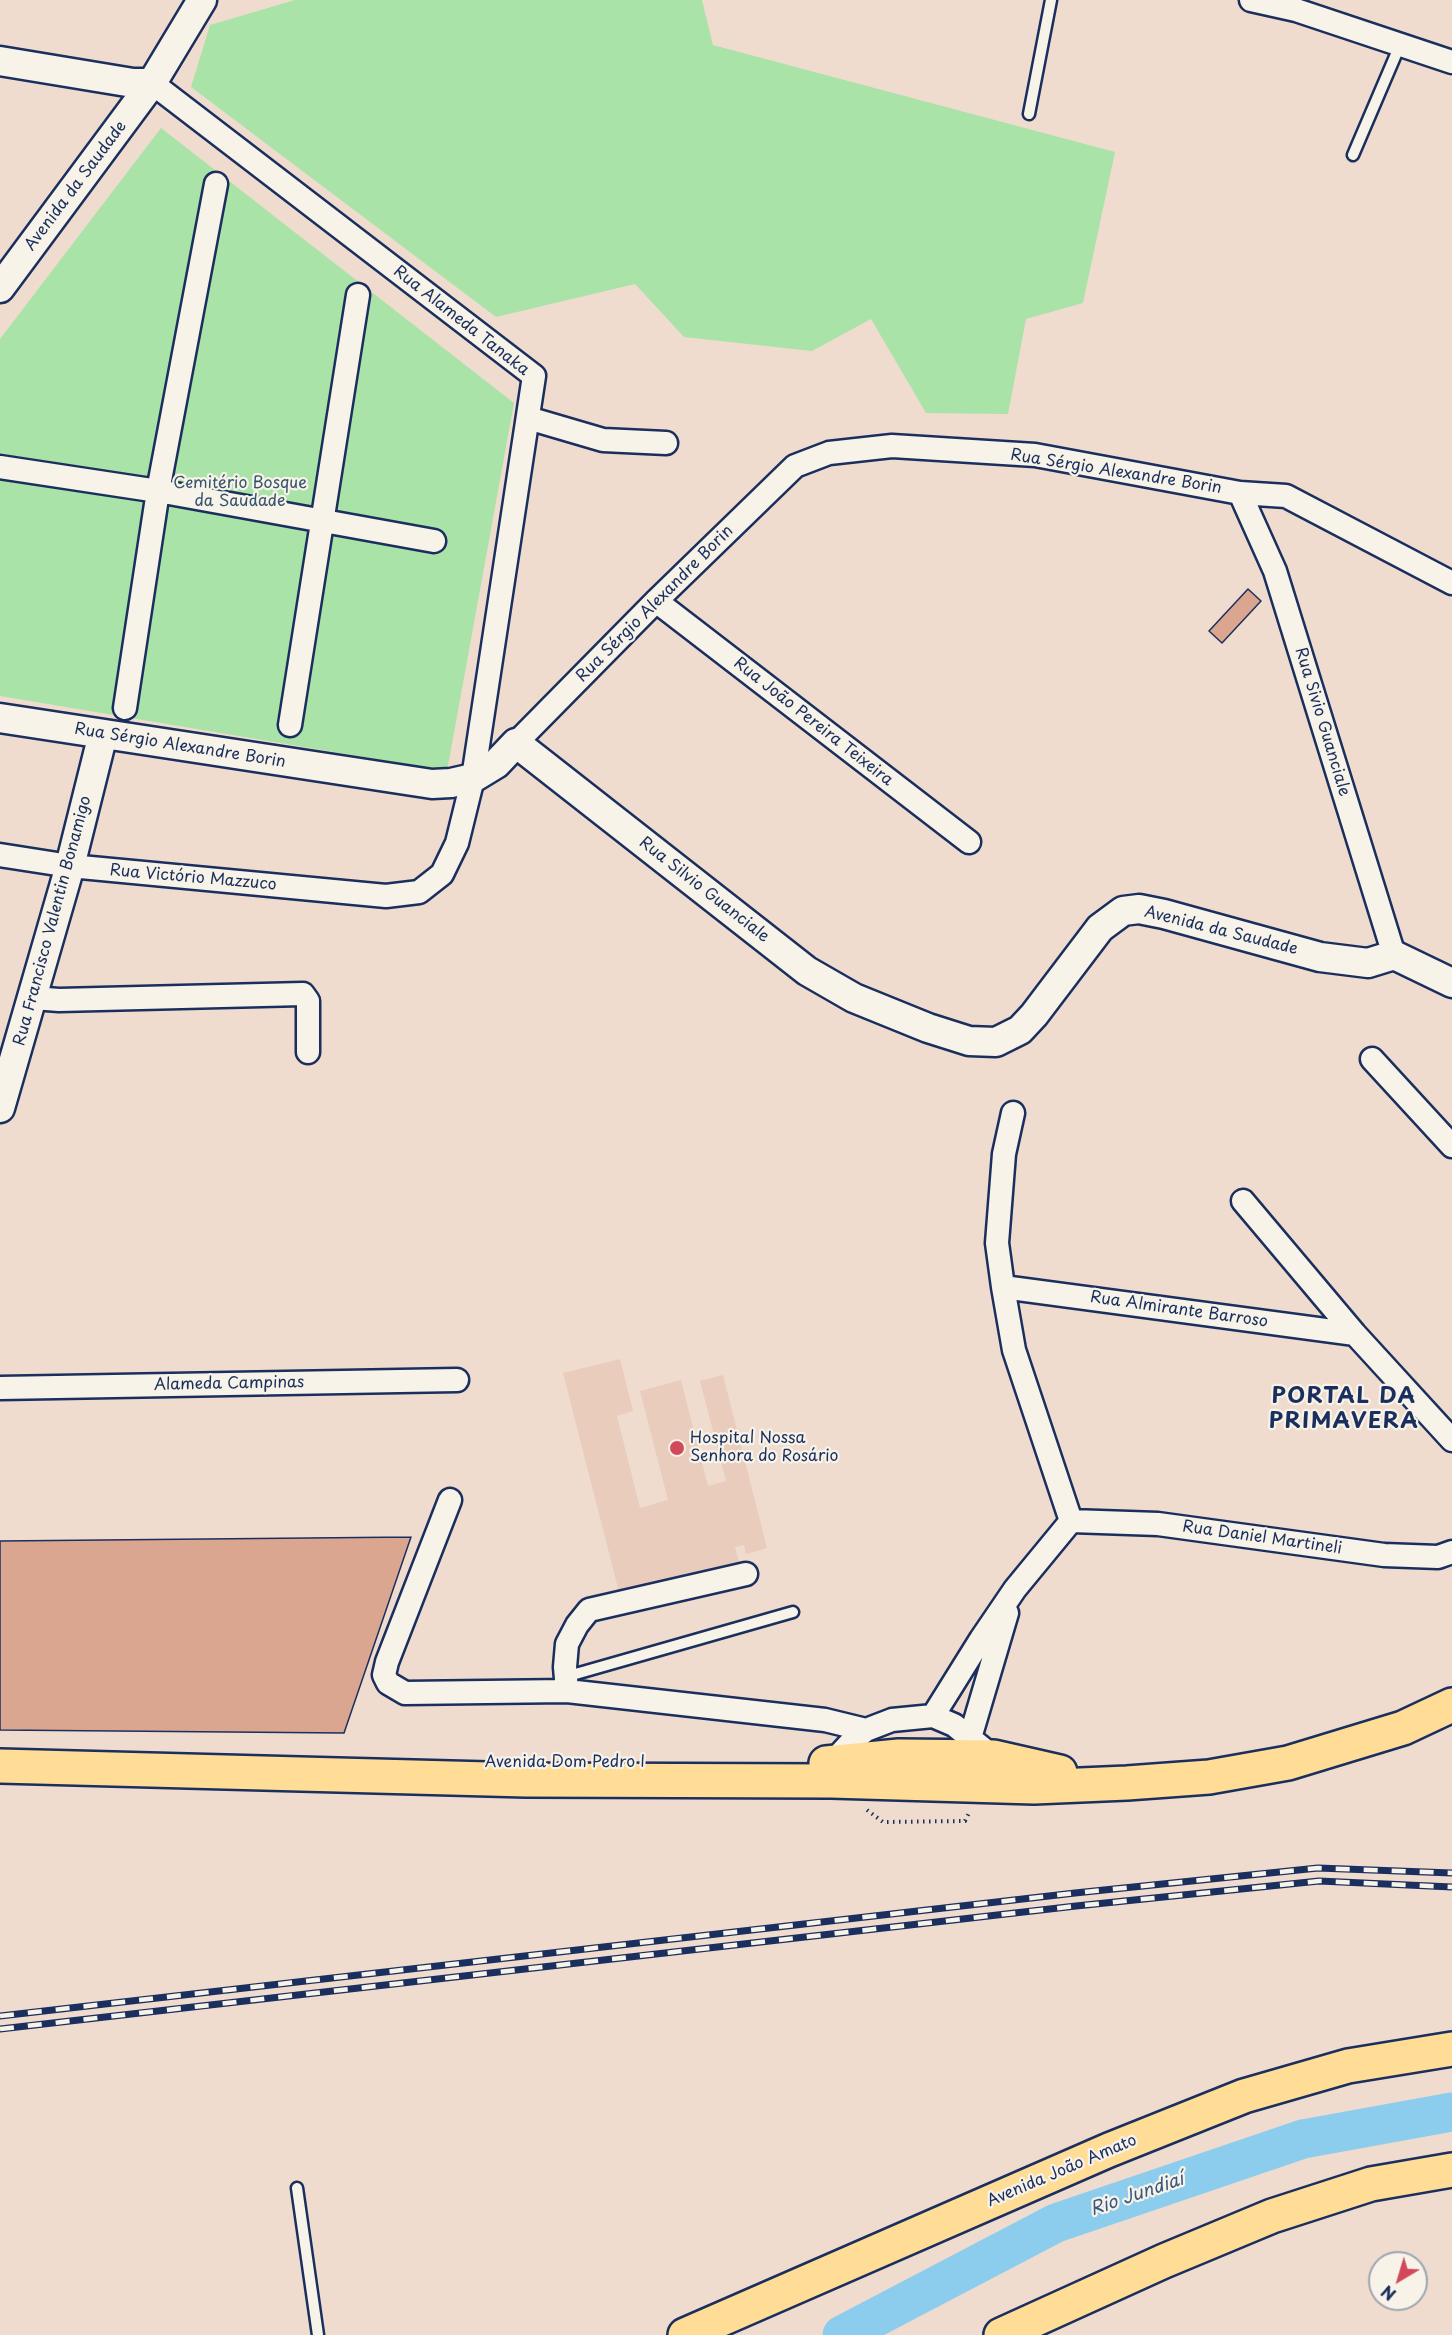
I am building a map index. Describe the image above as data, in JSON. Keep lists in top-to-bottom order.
{
  "streets": {
    "main road": ["Avenida Dom Pedro I", "Avenida João Amato"],
    "street": [
      "Avenida da Saudade",
      "Rua Alameda Tanaka",
      "Rua Sérgio Alexandre Borin",
      "Rua João Pereira Teixeira",
      "Rua Sivio Guanciale",
      "Rua Victório Mazzuco",
      "Rua Silvio Guanciale",
      "Rua Francisco Valentin Bonamigo",
      "Rua Almirante Barroso",
      "Alameda Campinas",
      "Rua Daniel Martineli"
    ]
  },
  "crossings": [
    ["Avenida da Saudade", "Rua Alameda Tanaka"],
    ["Avenida da Saudade", "Rua Sivio Guanciale"],
    ["Avenida da Saudade", "Rua Silvio Guanciale"],
    ["Rua Alameda Tanaka", "Rua Sérgio Alexandre Borin"],
    ["Rua Alameda Tanaka", "Rua Victório Mazzuco"],
    ["Rua Sérgio Alexandre Borin", "Rua João Pereira Teixeira"],
    ["Rua Sérgio Alexandre Borin", "Rua Sivio Guanciale"],
    ["Rua Sérgio Alexandre Borin", "Rua Victório Mazzuco"],
    ["Rua Sérgio Alexandre Borin", "Rua Silvio Guanciale"],
    ["Rua Sérgio Alexandre Borin", "Rua Francisco Valentin Bonamigo"],
    ["Rua Victório Mazzuco", "Rua Francisco Valentin Bonamigo"]
  ],
  "districts": ["PORTAL DA PRIMAVERA"],
  "water": ["Rio Jundiaí"],
  "parks": ["Cemitério Bosque da Saudade"],
  "places": ["Hospital Nossa Senhora do Rosário"],
  "north": "bottom left"
}
